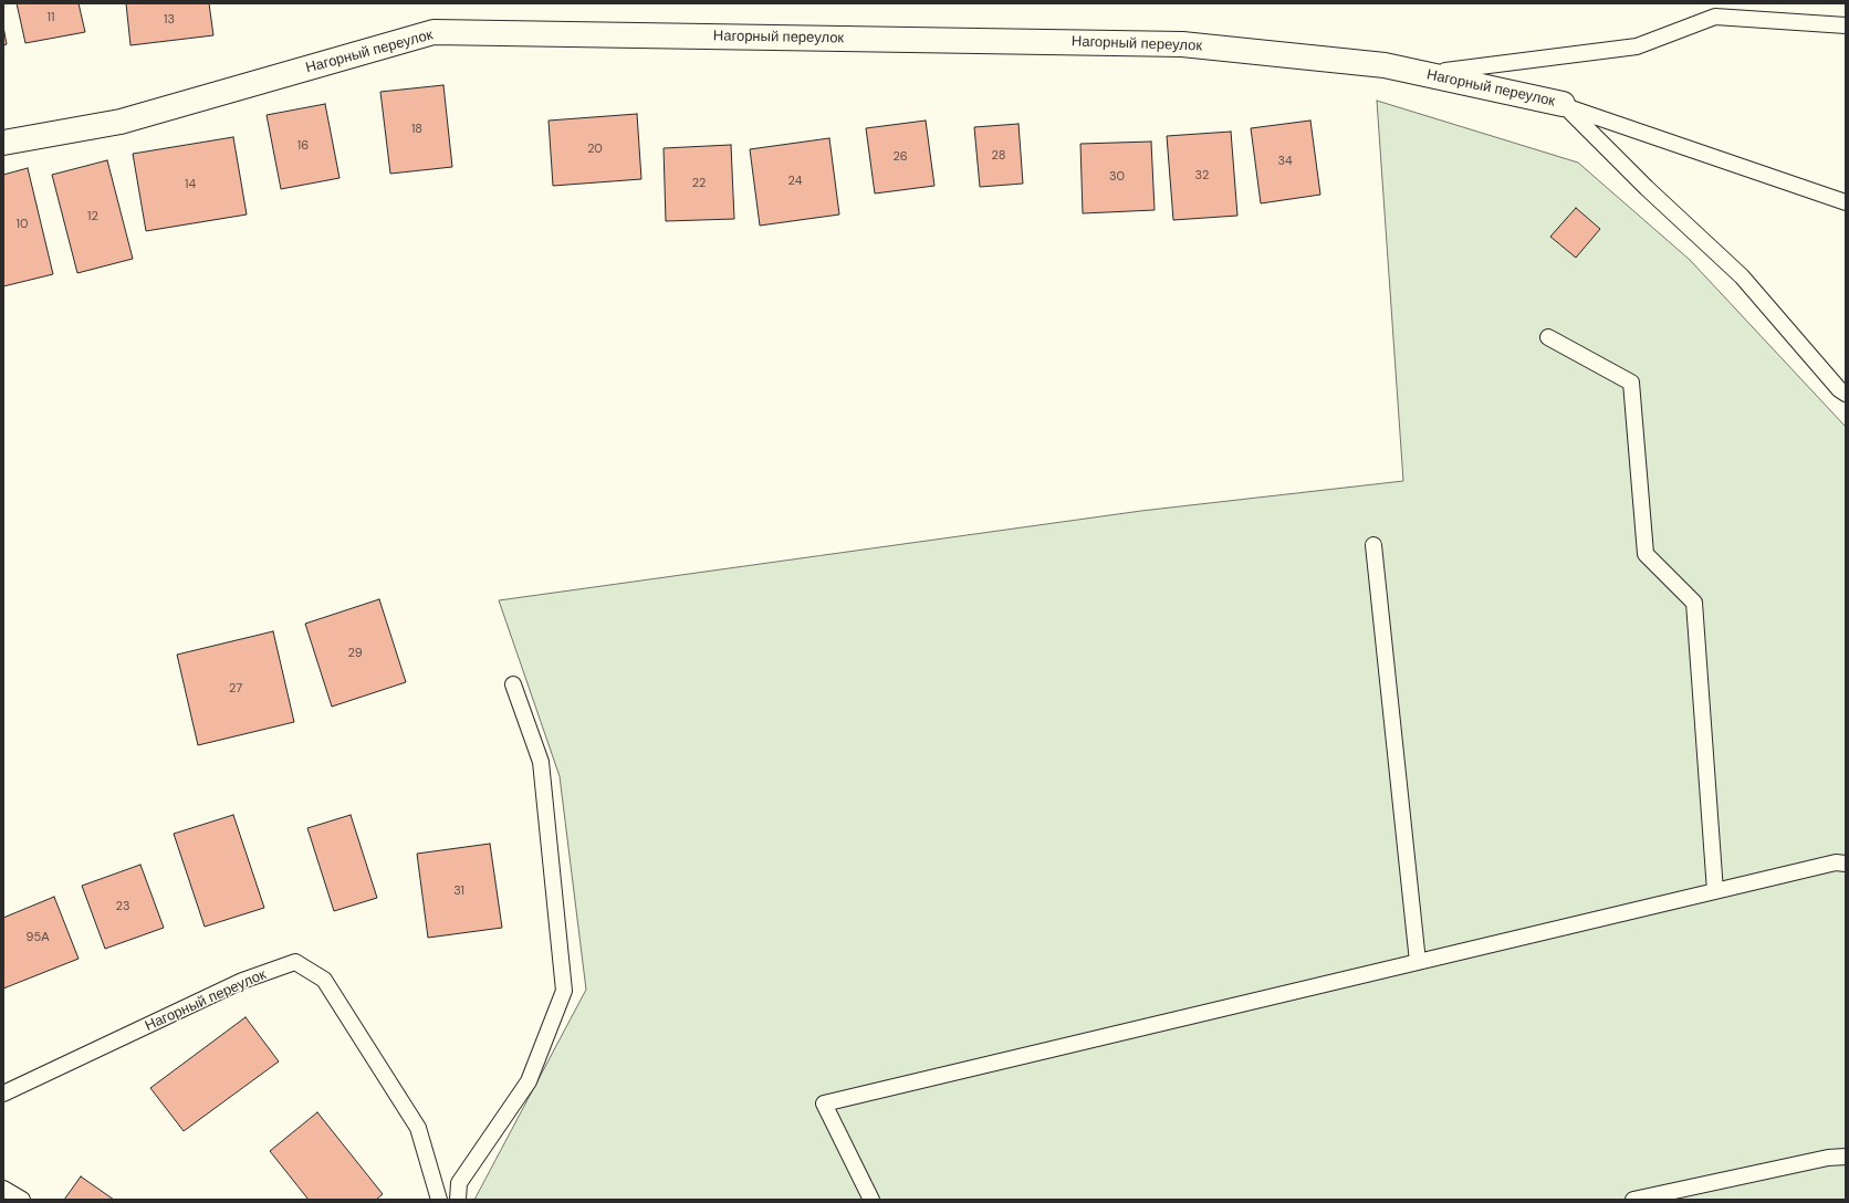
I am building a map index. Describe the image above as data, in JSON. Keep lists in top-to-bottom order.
{
  "streets": {
    "street": ["Нагорный переулок"]
  },
  "house_numbers": [
    "11",
    "13",
    "18",
    "16",
    "20",
    "28",
    "26",
    "34",
    "32",
    "30",
    "24",
    "22",
    "14",
    "12",
    "10",
    "29",
    "27",
    "31",
    "23",
    "95А"
  ]
}
